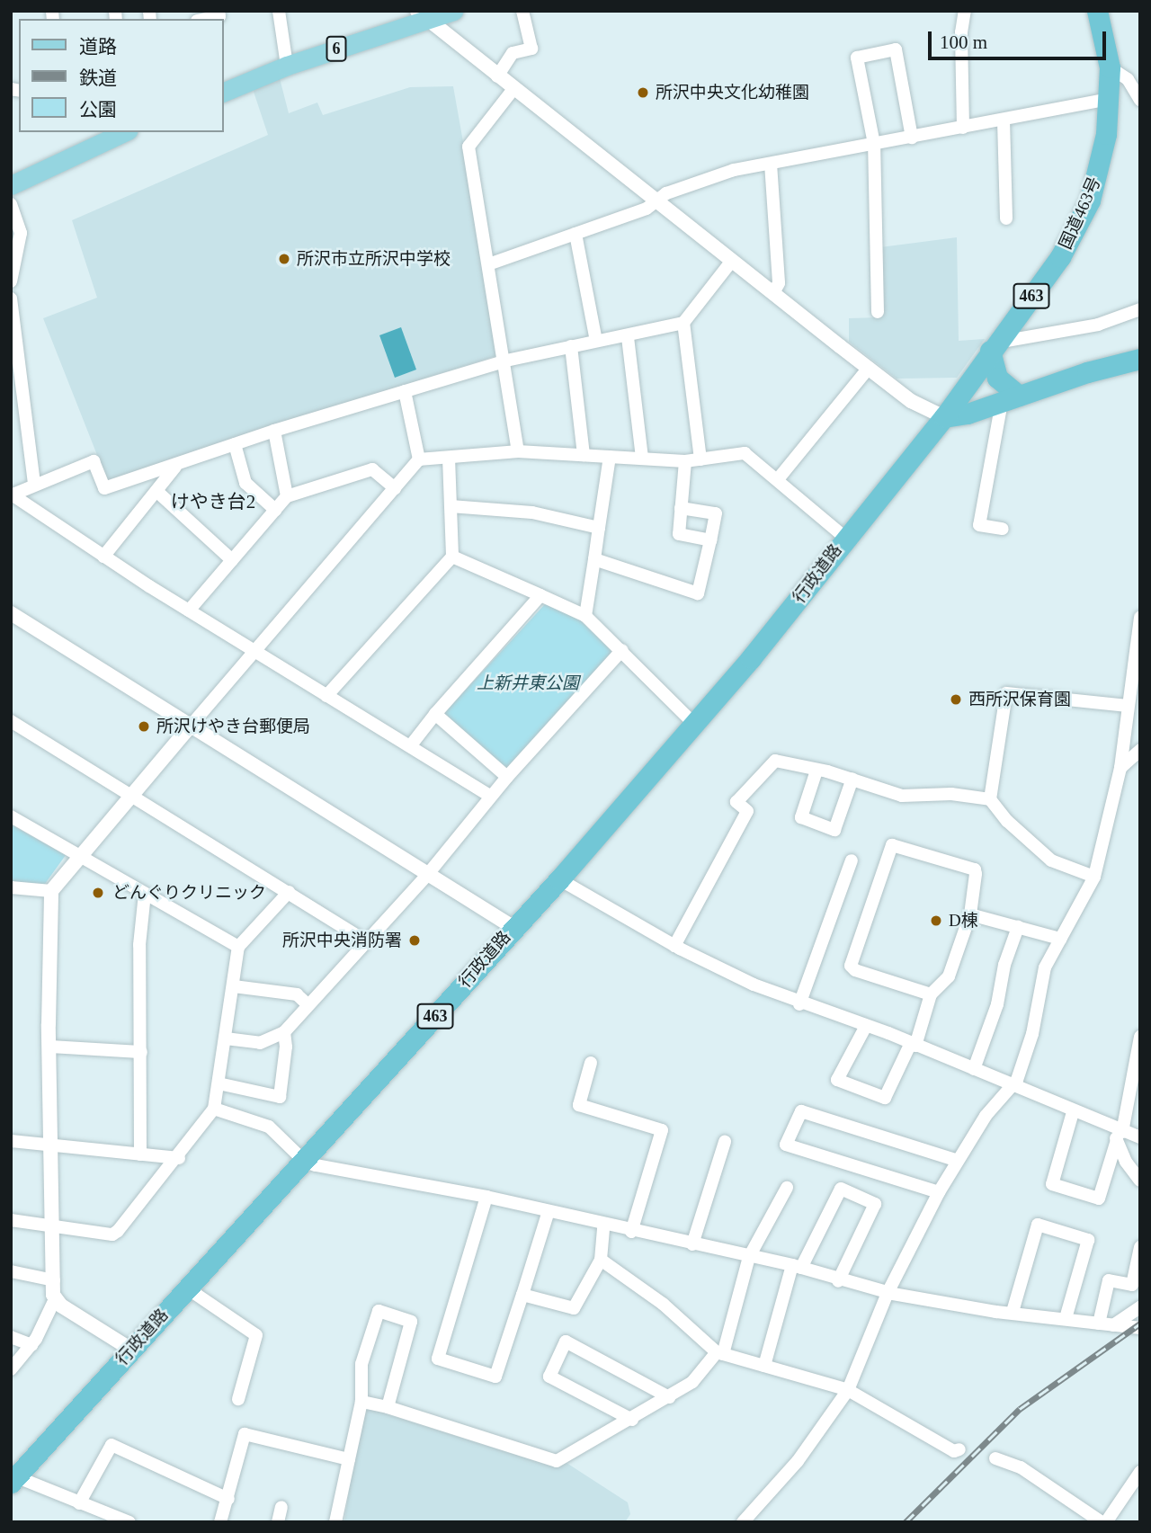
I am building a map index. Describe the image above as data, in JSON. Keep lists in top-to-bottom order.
{
  "streets": {
    "highway": ["国道463号", "463", "行政道路"],
    "main road": ["6"]
  },
  "crossings": [
    ["国道463号", "行政道路"]
  ],
  "districts": ["けやき台2"],
  "parks": ["上新井東公園"],
  "places": [
    "所沢中央文化幼稚園",
    "所沢市立所沢中学校",
    "西所沢保育園",
    "所沢けやき台郵便局",
    "どんぐりクリニック",
    "D棟",
    "所沢中央消防署"
  ],
  "legend": ["道路", "鉄道", "公園"],
  "scale_bar": "100 m"
}
